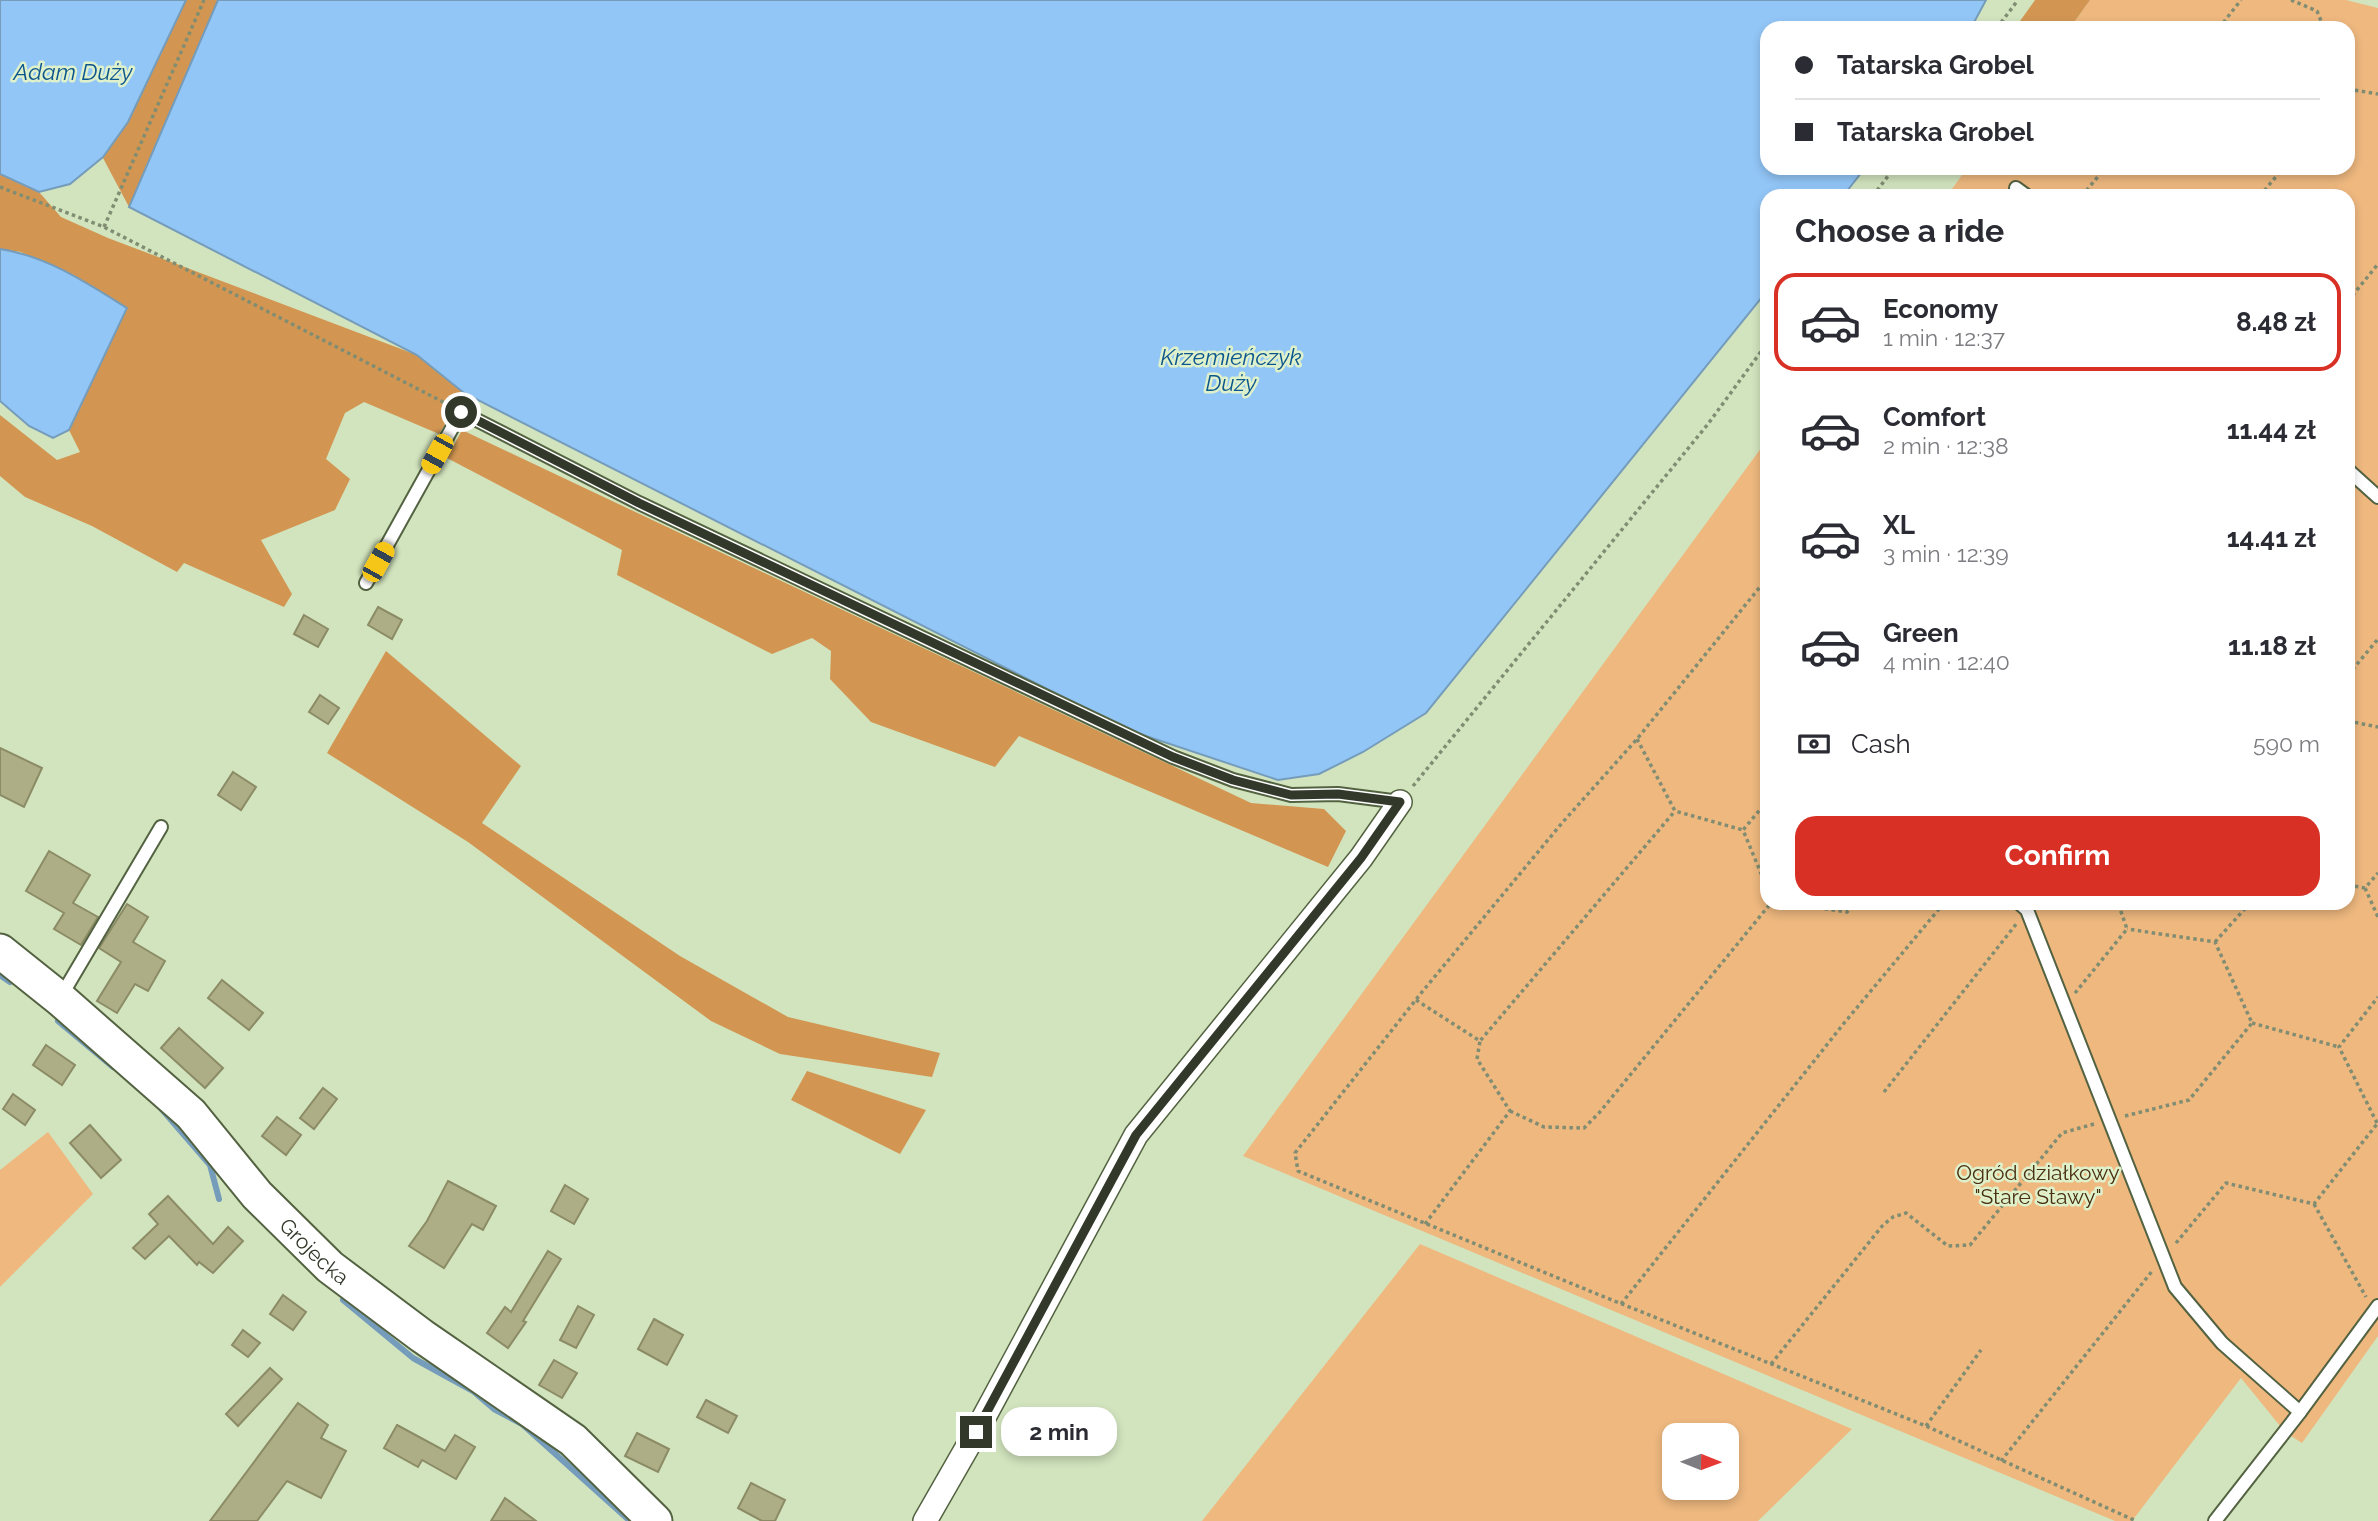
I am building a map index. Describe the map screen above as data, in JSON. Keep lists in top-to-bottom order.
{
  "streets": {
    "street": ["Grojecka"]
  },
  "water": ["Adam Duży", "Krzemieńczyk Duży"],
  "parks": ["Ogród działkowy \"Stare Stawy\""],
  "north": "right",
  "page": {
    "banner": ["Tatarska Grobel", "Tatarska Grobel"],
    "heading": "Choose a ride",
    "list": [
      {
        "name": "Economy",
        "note": "1 min · 12:37",
        "value": "8.48 zł"
      },
      {
        "name": "Comfort",
        "note": "2 min · 12:38",
        "value": "11.44 zł"
      },
      {
        "name": "XL",
        "note": "3 min · 12:39",
        "value": "14.41 zł"
      },
      {
        "name": "Green",
        "note": "4 min · 12:40",
        "value": "11.18 zł"
      }
    ],
    "pay": ["Cash", "590 m"],
    "buttons": "Confirm",
    "bubble": "2 min"
  }
}
